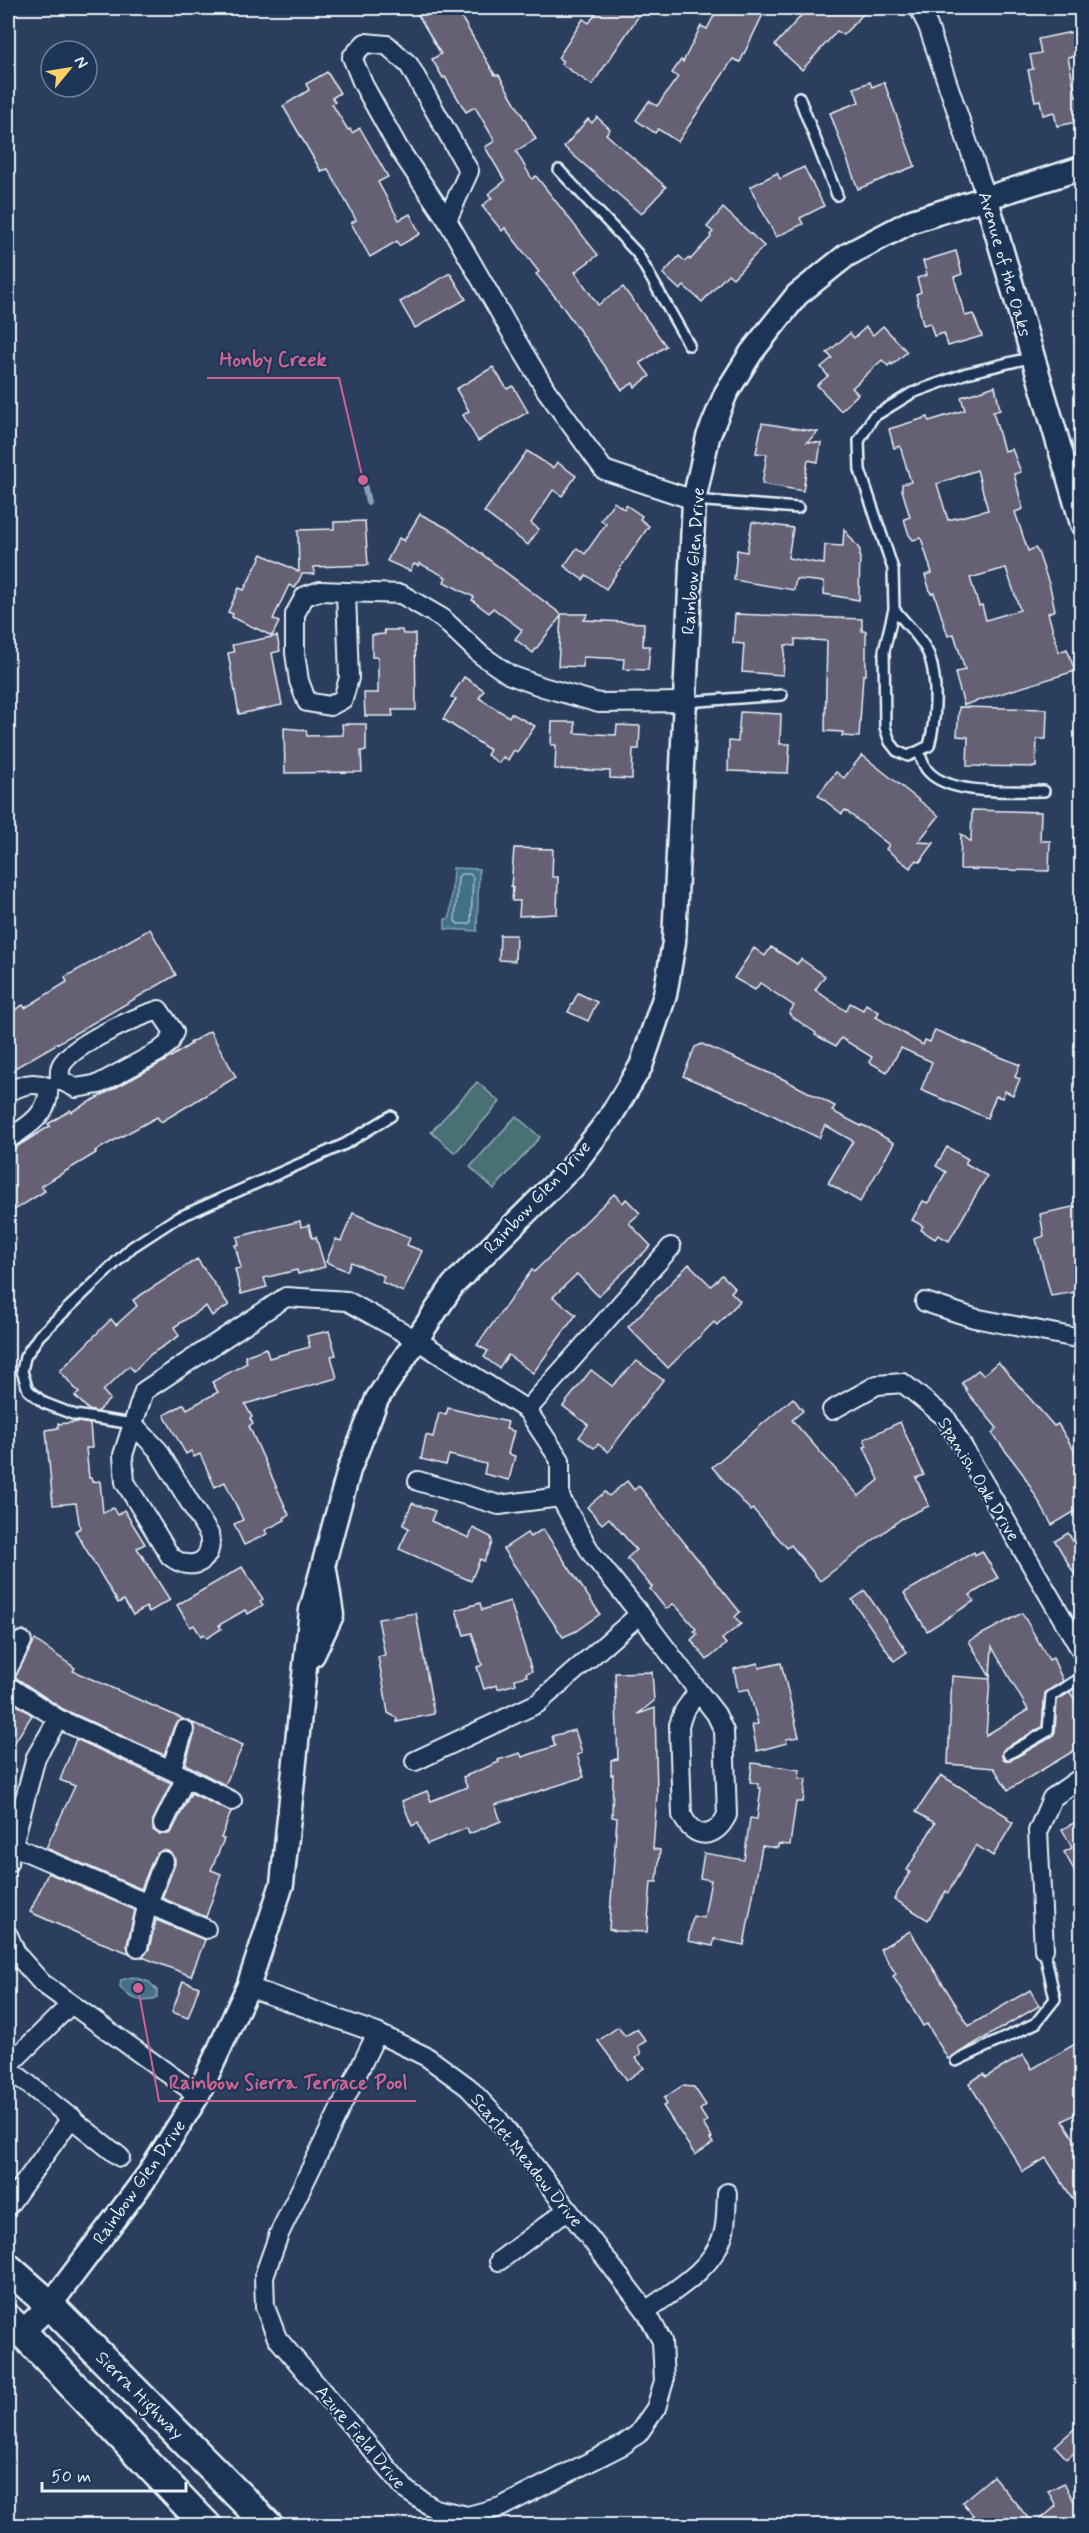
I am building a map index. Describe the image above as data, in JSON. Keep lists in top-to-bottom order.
{
  "streets": {
    "main road": ["Sierra Highway"],
    "street": [
      "Avenue of the Oaks",
      "Rainbow Glen Drive",
      "Spanish Oak Drive",
      "Scarlet Meadow Drive",
      "Azure Field Drive"
    ]
  },
  "crossings": [
    ["Avenue of the Oaks", "Rainbow Glen Drive"],
    ["Rainbow Glen Drive", "Scarlet Meadow Drive"],
    ["Rainbow Glen Drive", "Sierra Highway"],
    ["Scarlet Meadow Drive", "Azure Field Drive"]
  ],
  "places": ["Honby Creek", "Rainbow Sierra Terrace Pool"],
  "scale_bar": "50 m",
  "north": "top right"
}
